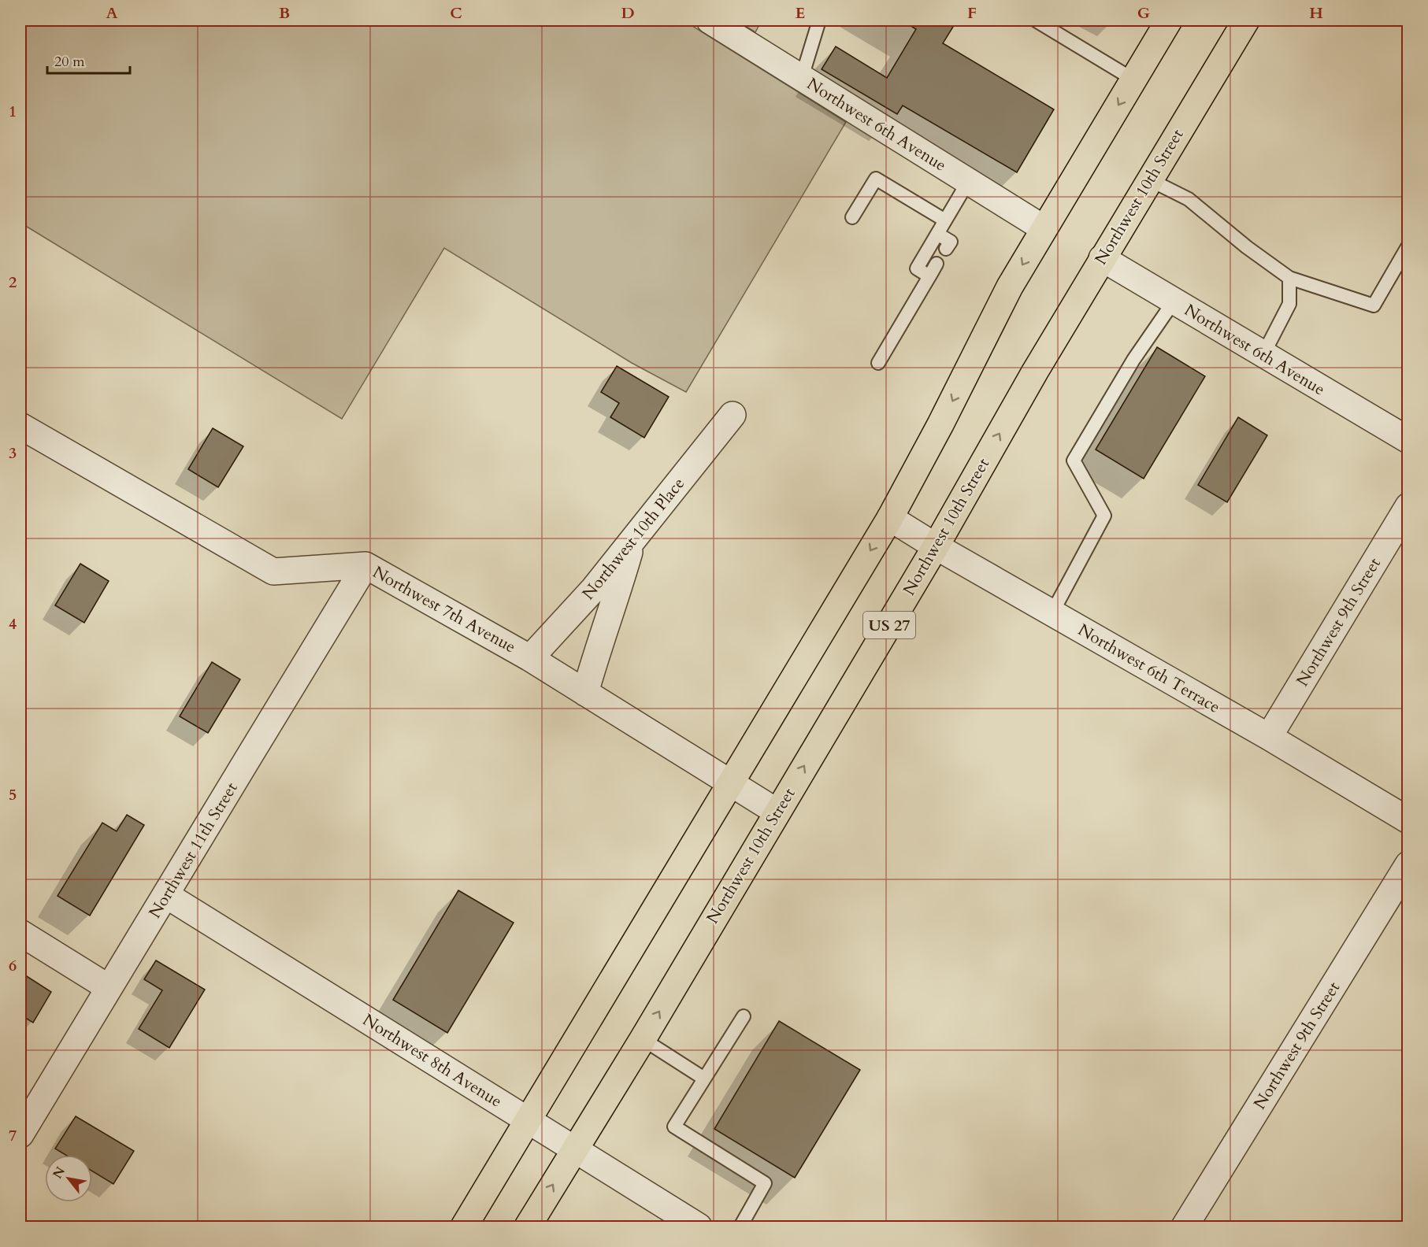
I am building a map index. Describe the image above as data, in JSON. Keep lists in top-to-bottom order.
{
  "streets": {
    "highway": ["Northwest 10th Street", "US 27"],
    "street": [
      "Northwest 6th Avenue",
      "Northwest 10th Place",
      "Northwest 7th Avenue",
      "Northwest 9th Street",
      "Northwest 6th Terrace",
      "Northwest 11th Street",
      "Northwest 8th Avenue"
    ]
  },
  "crossings": [
    ["Northwest 6th Avenue", "Northwest 10th Street"],
    ["Northwest 10th Street", "Northwest 7th Avenue"],
    ["Northwest 10th Street", "Northwest 6th Terrace"],
    ["Northwest 10th Street", "Northwest 8th Avenue"],
    ["Northwest 10th Place", "Northwest 7th Avenue"],
    ["Northwest 7th Avenue", "Northwest 11th Street"],
    ["Northwest 9th Street", "Northwest 6th Terrace"],
    ["Northwest 11th Street", "Northwest 8th Avenue"]
  ],
  "scale_bar": "20 m",
  "north": "top left",
  "grid": {
    "columns": [
      "A",
      "B",
      "C",
      "D",
      "E",
      "F",
      "G",
      "H"
    ],
    "rows": [
      "1",
      "2",
      "3",
      "4",
      "5",
      "6",
      "7"
    ]
  }
}
